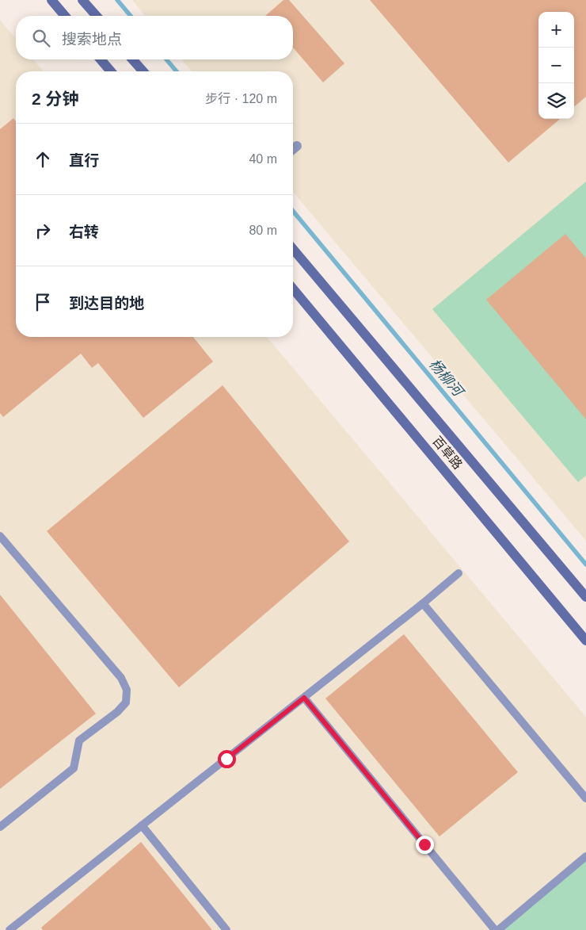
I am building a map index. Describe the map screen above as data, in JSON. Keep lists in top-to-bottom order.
{
  "streets": {
    "street": ["百草路"]
  },
  "water": ["杨柳河"],
  "page": {
    "map_buttons": ["+", "−"],
    "search": "搜索地点",
    "heading": ["2 分钟", "步行 · 120 m"],
    "list": [
      ["直行", "40 m"],
      ["右转", "80 m"],
      "到达目的地"
    ]
  }
}
